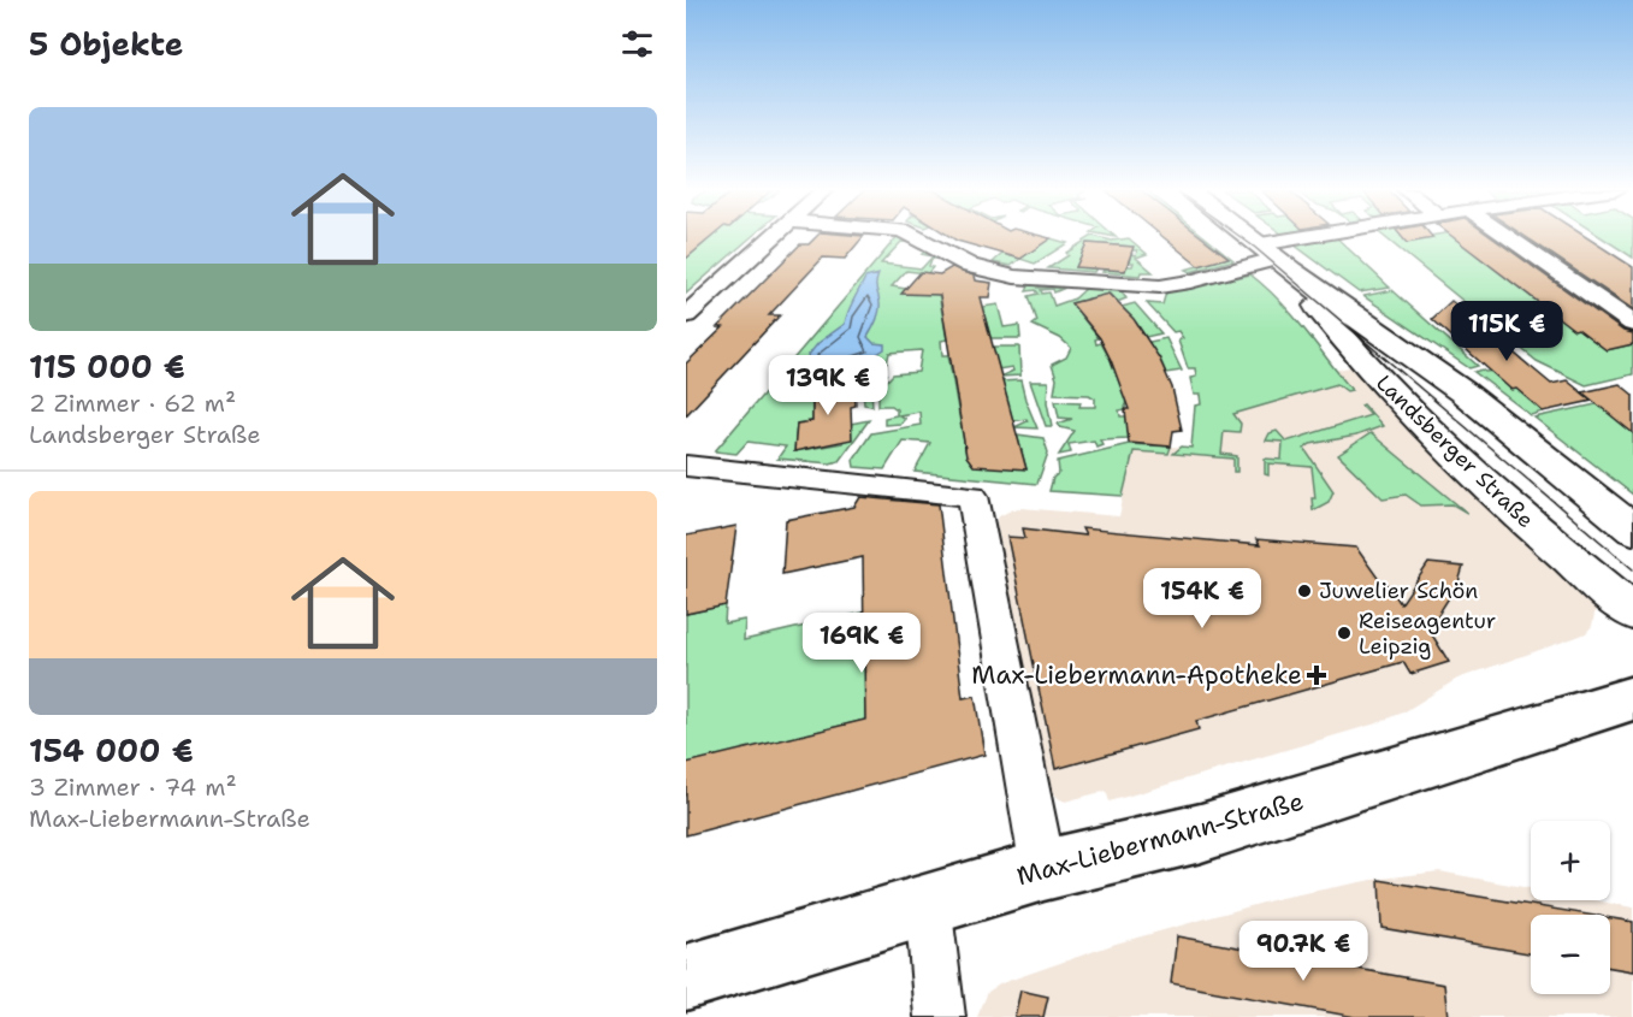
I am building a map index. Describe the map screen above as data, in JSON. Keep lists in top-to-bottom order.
{
  "streets": {
    "main road": ["Max-Liebermann-Straße"],
    "street": ["Landsberger Straße"]
  },
  "places": {
    "other": ["Juwelier Schön", "Reiseagentur Leipzig"],
    "health": ["Max-Liebermann-Apotheke"]
  },
  "page": {
    "heading": "5 Objekte",
    "list": [
      {
        "name": "115 000 €",
        "note": "2 Zimmer · 62 m² · Landsberger Straße"
      },
      {
        "name": "154 000 €",
        "note": "3 Zimmer · 74 m² · Max-Liebermann-Straße"
      }
    ],
    "price": [
      "115K €",
      "139K €",
      "154K €",
      "169K €",
      "90.7K €"
    ],
    "map_buttons": ["+", "−"]
  }
}
